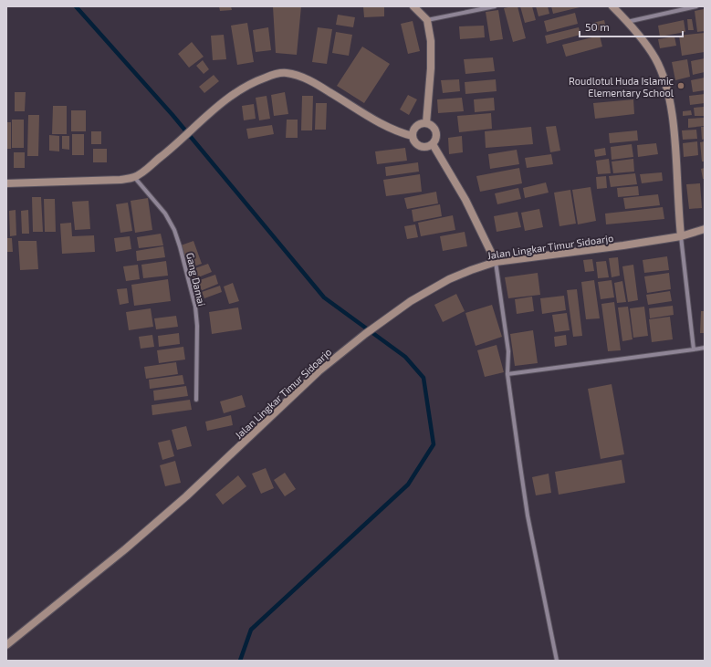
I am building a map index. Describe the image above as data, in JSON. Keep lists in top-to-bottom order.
{
  "streets": {
    "street": ["Jalan Lingkar Timur Sidoarjo", "Gang Damai"]
  },
  "places": ["Roudlotul Huda Islamic Elementary School"],
  "scale_bar": "50 m"
}
